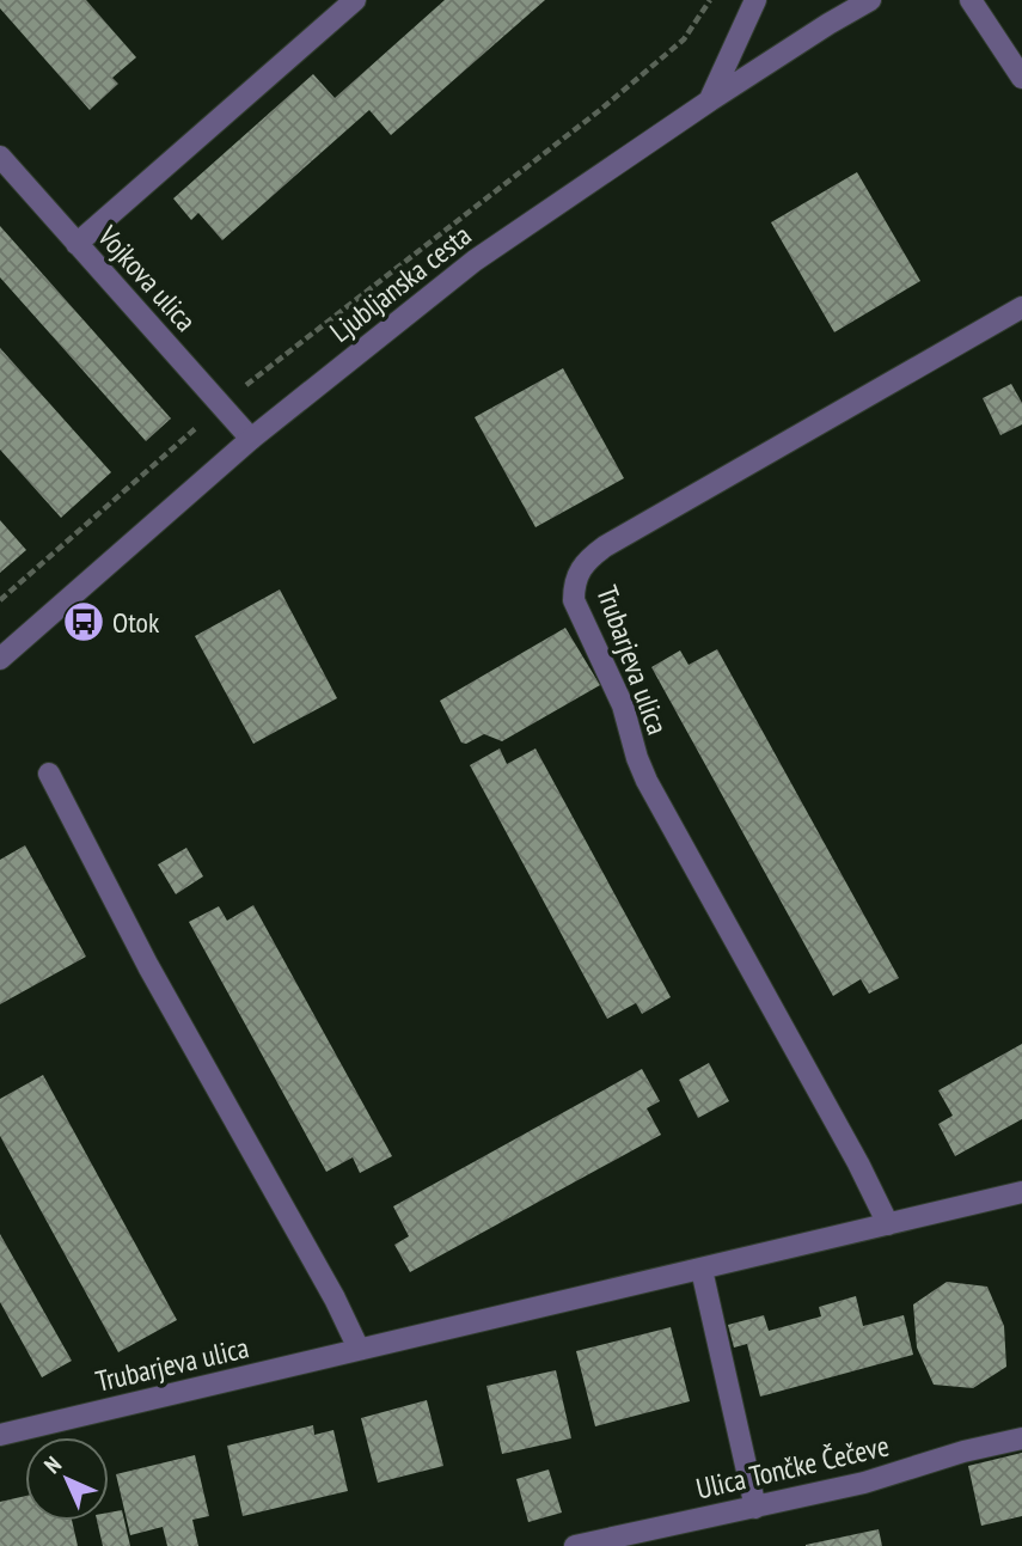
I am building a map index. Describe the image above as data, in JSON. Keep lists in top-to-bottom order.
{
  "streets": {
    "street": [
      "Vojkova ulica",
      "Ljubljanska cesta",
      "Trubarjeva ulica",
      "Ulica Tončke Čečeve"
    ]
  },
  "crossings": [
    ["Vojkova ulica", "Ljubljanska cesta"]
  ],
  "places": {
    "bus stop": ["Otok"]
  },
  "north": "top left"
}
